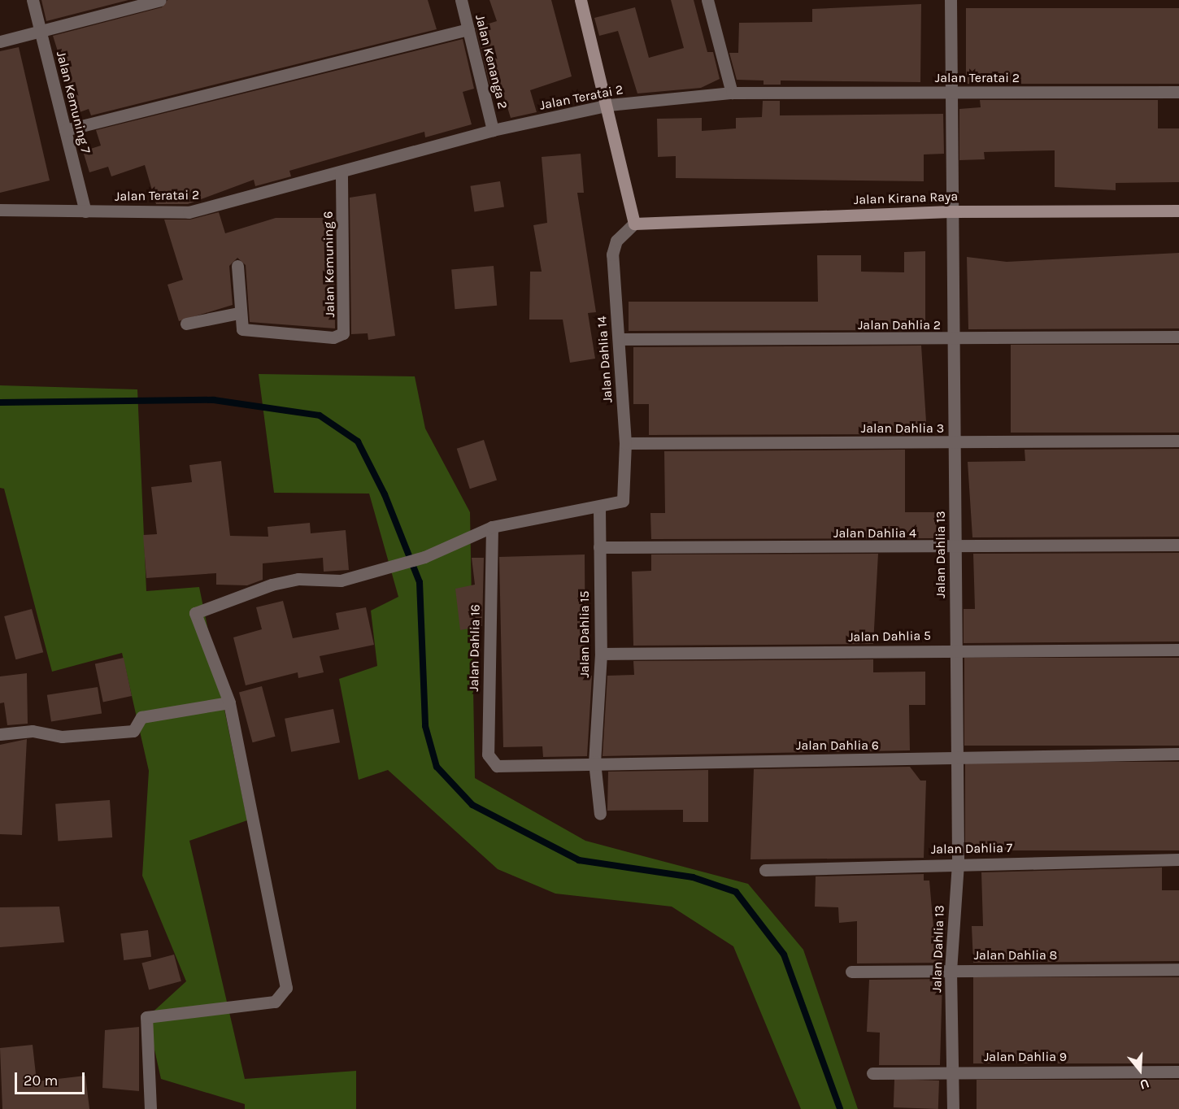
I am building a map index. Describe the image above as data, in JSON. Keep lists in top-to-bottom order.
{
  "streets": {
    "street": [
      "Jalan Kenanga 2",
      "Jalan Teratai 2",
      "Jalan Kemuning 7",
      "Jalan Kirana Raya",
      "Jalan Kemuning 6",
      "Jalan Dahlia 2",
      "Jalan Dahlia 14",
      "Jalan Dahlia 3",
      "Jalan Dahlia 4",
      "Jalan Dahlia 13",
      "Jalan Dahlia 15",
      "Jalan Dahlia 5",
      "Jalan Dahlia 16",
      "Jalan Dahlia 6",
      "Jalan Dahlia 7",
      "Jalan Dahlia 8",
      "Jalan Dahlia 9"
    ]
  },
  "crossings": [
    ["Jalan Kenanga 2", "Jalan Teratai 2"],
    ["Jalan Teratai 2", "Jalan Kemuning 7"],
    ["Jalan Teratai 2", "Jalan Kemuning 6"],
    ["Jalan Teratai 2", "Jalan Dahlia 13"],
    ["Jalan Kirana Raya", "Jalan Dahlia 14"],
    ["Jalan Kirana Raya", "Jalan Dahlia 13"],
    ["Jalan Dahlia 2", "Jalan Dahlia 14"],
    ["Jalan Dahlia 2", "Jalan Dahlia 13"],
    ["Jalan Dahlia 14", "Jalan Dahlia 3"],
    ["Jalan Dahlia 14", "Jalan Dahlia 15"],
    ["Jalan Dahlia 3", "Jalan Dahlia 13"],
    ["Jalan Dahlia 4", "Jalan Dahlia 13"],
    ["Jalan Dahlia 4", "Jalan Dahlia 15"],
    ["Jalan Dahlia 13", "Jalan Dahlia 5"],
    ["Jalan Dahlia 13", "Jalan Dahlia 6"],
    ["Jalan Dahlia 13", "Jalan Dahlia 7"],
    ["Jalan Dahlia 13", "Jalan Dahlia 8"],
    ["Jalan Dahlia 13", "Jalan Dahlia 9"],
    ["Jalan Dahlia 15", "Jalan Dahlia 5"],
    ["Jalan Dahlia 15", "Jalan Dahlia 6"],
    ["Jalan Dahlia 16", "Jalan Dahlia 6"]
  ],
  "scale_bar": "20 m",
  "north": "bottom"
}
